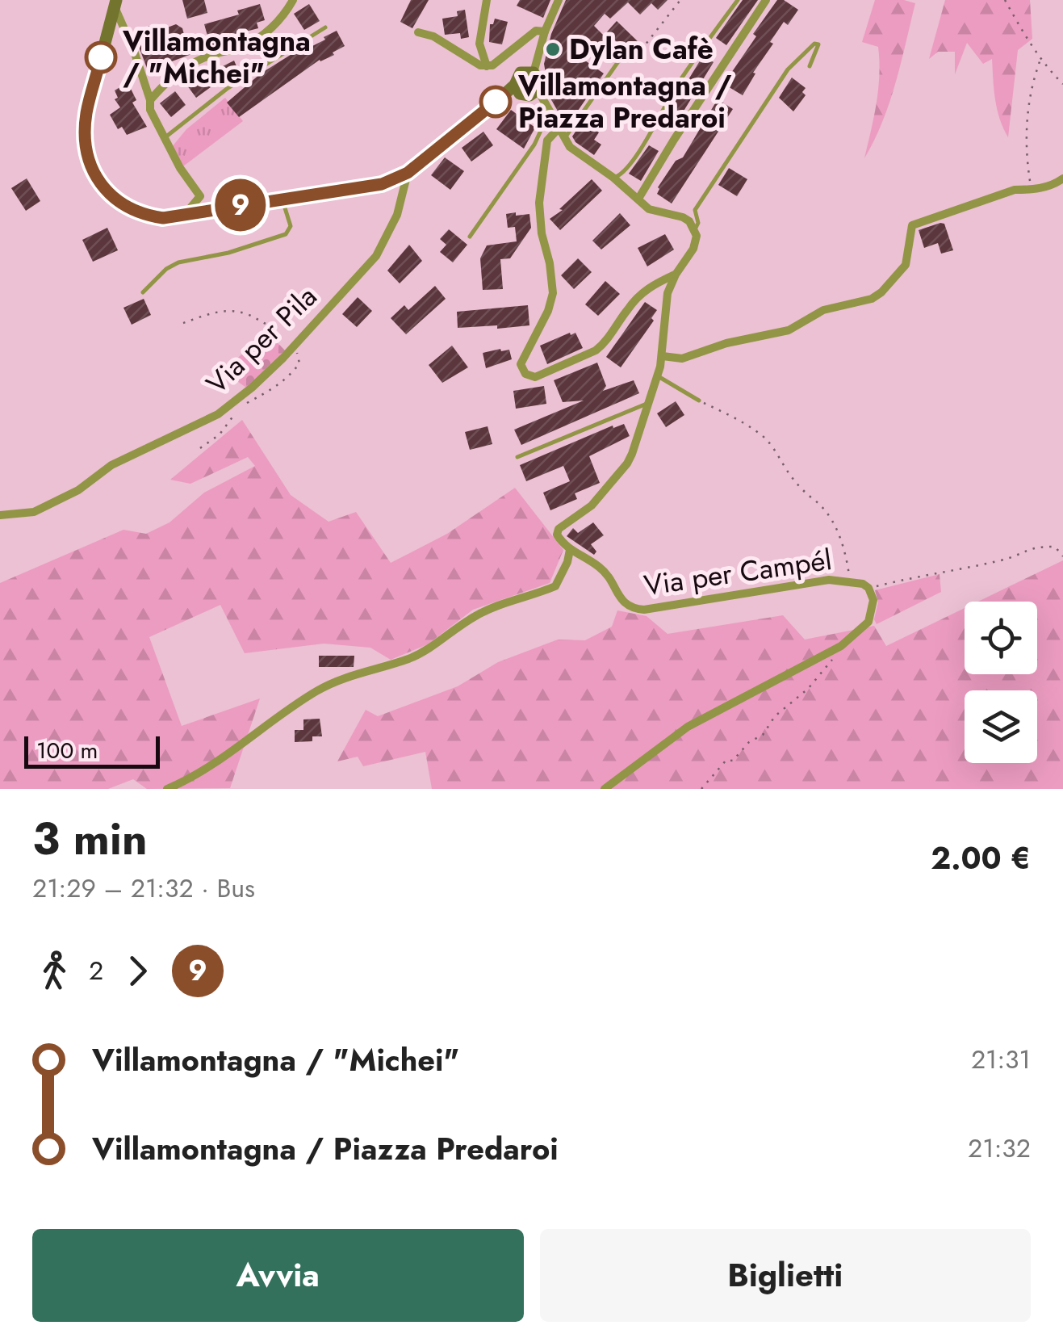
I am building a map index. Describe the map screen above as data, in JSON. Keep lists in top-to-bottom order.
{
  "streets": {
    "street": ["Via per Pila", "Via per Campél"]
  },
  "places": ["Dylan Cafè", "Villamontagna / \"Michei\"", "Villamontagna / Piazza Predaroi"],
  "lines": ["bus line 9"],
  "scale_bar": "100 m",
  "page": {
    "on_map": "9",
    "scale": "100 m",
    "heading": ["3 min", "21:29 – 21:32 · Bus", "2.00 €"],
    "legs": ["2", "9"],
    "list": [
      {
        "name": "Villamontagna / \"Michei\"",
        "value": "21:31"
      },
      {
        "name": "Villamontagna / Piazza Predaroi",
        "value": "21:32"
      }
    ],
    "buttons": ["Avvia", "Biglietti"]
  }
}
